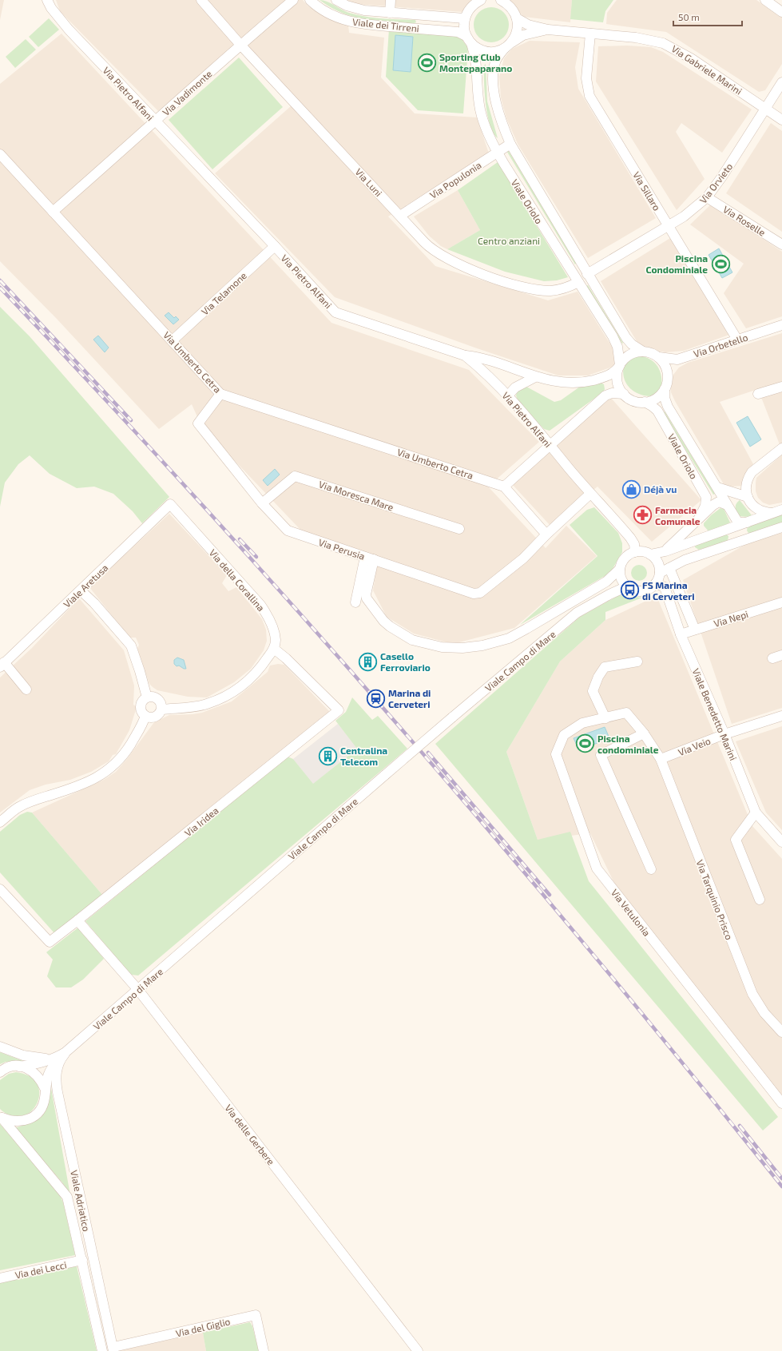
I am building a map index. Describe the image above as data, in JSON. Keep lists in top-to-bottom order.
{
  "streets": {
    "street": [
      "Viale dei Tirreni",
      "Via Gabriele Marini",
      "Via Vadimonte",
      "Via Pietro Alfani",
      "Via Populonia",
      "Via Luni",
      "Via Orvieto",
      "Via Sillaro",
      "Viale Oriolo",
      "Via Roselle",
      "Via Telamone",
      "Via Orbetello",
      "Via Umberto Cetra",
      "Via Moresca Mare",
      "Via Perusia",
      "Via della Corallina",
      "Viale Aretusa",
      "Via Nepi",
      "Viale Campo di Mare",
      "Viale Benedetto Marini",
      "Via Veio",
      "Via Iridea",
      "Via Tarquinio Prisco",
      "Via Vetulonia",
      "Via delle Gerbere",
      "Viale Adriatico",
      "Via dei Lecci",
      "Via del Giglio"
    ]
  },
  "crossings": [
    ["Viale dei Tirreni", "Via Gabriele Marini"],
    ["Viale dei Tirreni", "Viale Oriolo"],
    ["Via Gabriele Marini", "Via Orvieto"],
    ["Via Gabriele Marini", "Via Sillaro"],
    ["Via Gabriele Marini", "Viale Oriolo"],
    ["Via Vadimonte", "Via Pietro Alfani"],
    ["Via Vadimonte", "Via Luni"],
    ["Via Vadimonte", "Via Umberto Cetra"],
    ["Via Pietro Alfani", "Via Telamone"],
    ["Via Pietro Alfani", "Via Perusia"],
    ["Via Pietro Alfani", "Viale Campo di Mare"],
    ["Via Pietro Alfani", "Viale Benedetto Marini"],
    ["Via Populonia", "Via Luni"],
    ["Via Populonia", "Viale Oriolo"],
    ["Via Luni", "Viale Oriolo"],
    ["Via Orvieto", "Via Sillaro"],
    ["Via Orvieto", "Viale Oriolo"],
    ["Via Orvieto", "Via Roselle"],
    ["Via Sillaro", "Via Orbetello"],
    ["Viale Oriolo", "Via Orbetello"],
    ["Via Telamone", "Via Umberto Cetra"],
    ["Via Umberto Cetra", "Via Perusia"],
    ["Via Moresca Mare", "Via Perusia"],
    ["Via della Corallina", "Viale Aretusa"],
    ["Via della Corallina", "Via Iridea"],
    ["Via Nepi", "Viale Benedetto Marini"],
    ["Viale Campo di Mare", "Viale Benedetto Marini"],
    ["Viale Campo di Mare", "Via delle Gerbere"],
    ["Viale Campo di Mare", "Viale Adriatico"],
    ["Viale Benedetto Marini", "Via Veio"],
    ["Via Veio", "Via Tarquinio Prisco"],
    ["Via Veio", "Via Vetulonia"],
    ["Via Iridea", "Via delle Gerbere"],
    ["Via Tarquinio Prisco", "Via Vetulonia"],
    ["Viale Adriatico", "Via dei Lecci"],
    ["Viale Adriatico", "Via del Giglio"]
  ],
  "parks": ["Centro anziani"],
  "places": {
    "sports": ["Sporting Club Montepaparano", "Piscina Condominiale", "Piscina condominiale"],
    "shop": ["Déjà vu"],
    "pharmacy": ["Farmacia Comunale"],
    "bus stop": ["FS Marina di Cerveteri"],
    "building": ["Casello Ferroviario", "Centralina Telecom"],
    "station": ["Marina di Cerveteri"]
  },
  "scale_bar": "50 m"
}
